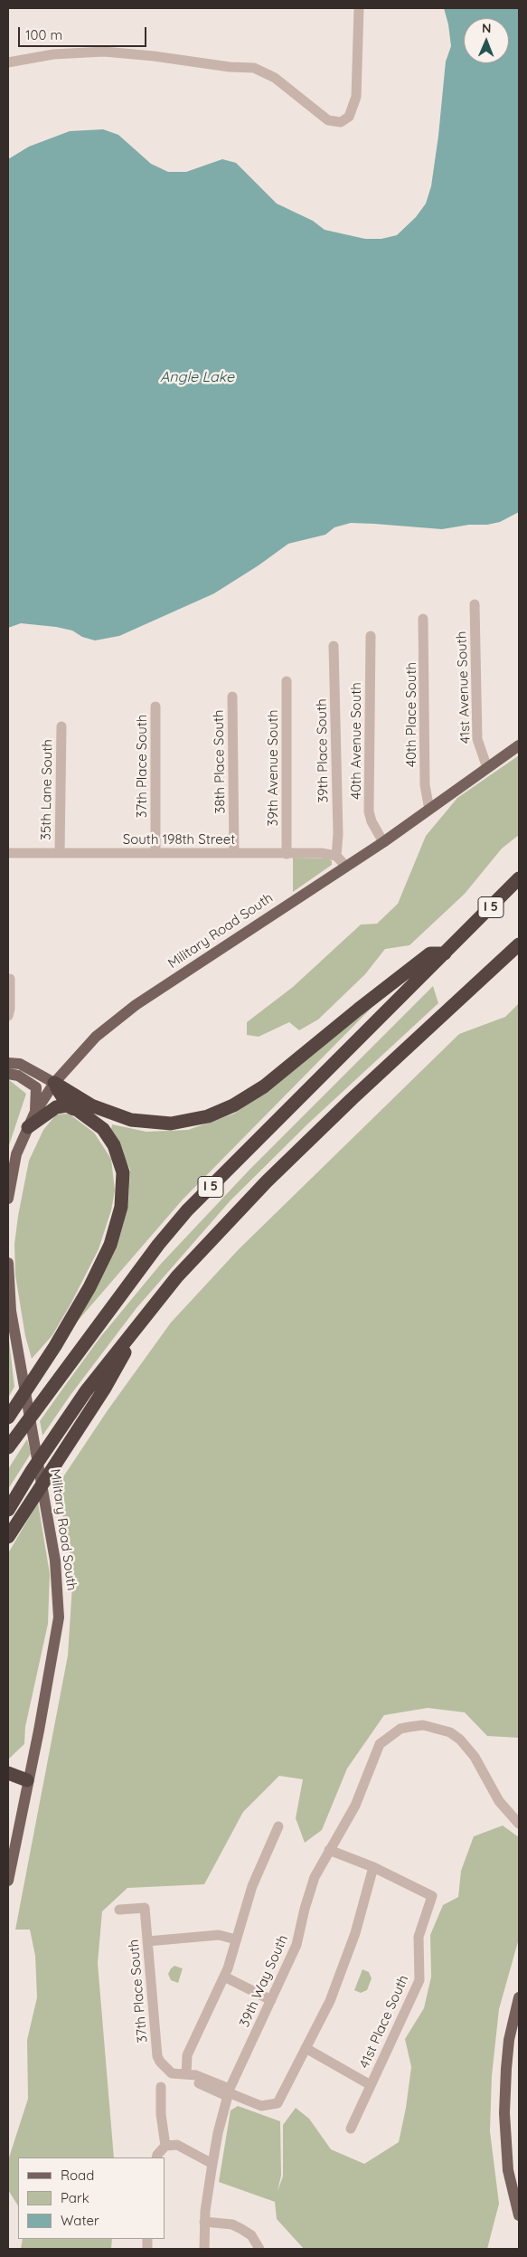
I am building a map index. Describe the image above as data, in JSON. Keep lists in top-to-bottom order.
{
  "streets": {
    "highway": ["I 5"],
    "main road": ["Military Road South"],
    "street": [
      "41st Avenue South",
      "40th Place South",
      "40th Avenue South",
      "39th Place South",
      "38th Place South",
      "37th Place South",
      "39th Avenue South",
      "35th Lane South",
      "South 198th Street",
      "39th Way South",
      "41st Place South"
    ]
  },
  "crossings": [
    ["41st Avenue South", "Military Road South"],
    ["40th Place South", "Military Road South"],
    ["40th Avenue South", "Military Road South"],
    ["39th Place South", "South 198th Street"],
    ["38th Place South", "South 198th Street"],
    ["37th Place South", "South 198th Street"],
    ["37th Place South", "39th Way South"],
    ["39th Avenue South", "South 198th Street"],
    ["35th Lane South", "South 198th Street"]
  ],
  "water": ["Angle Lake"],
  "legend": ["Road", "Park", "Water"],
  "scale_bar": "100 m",
  "north": "top"
}
